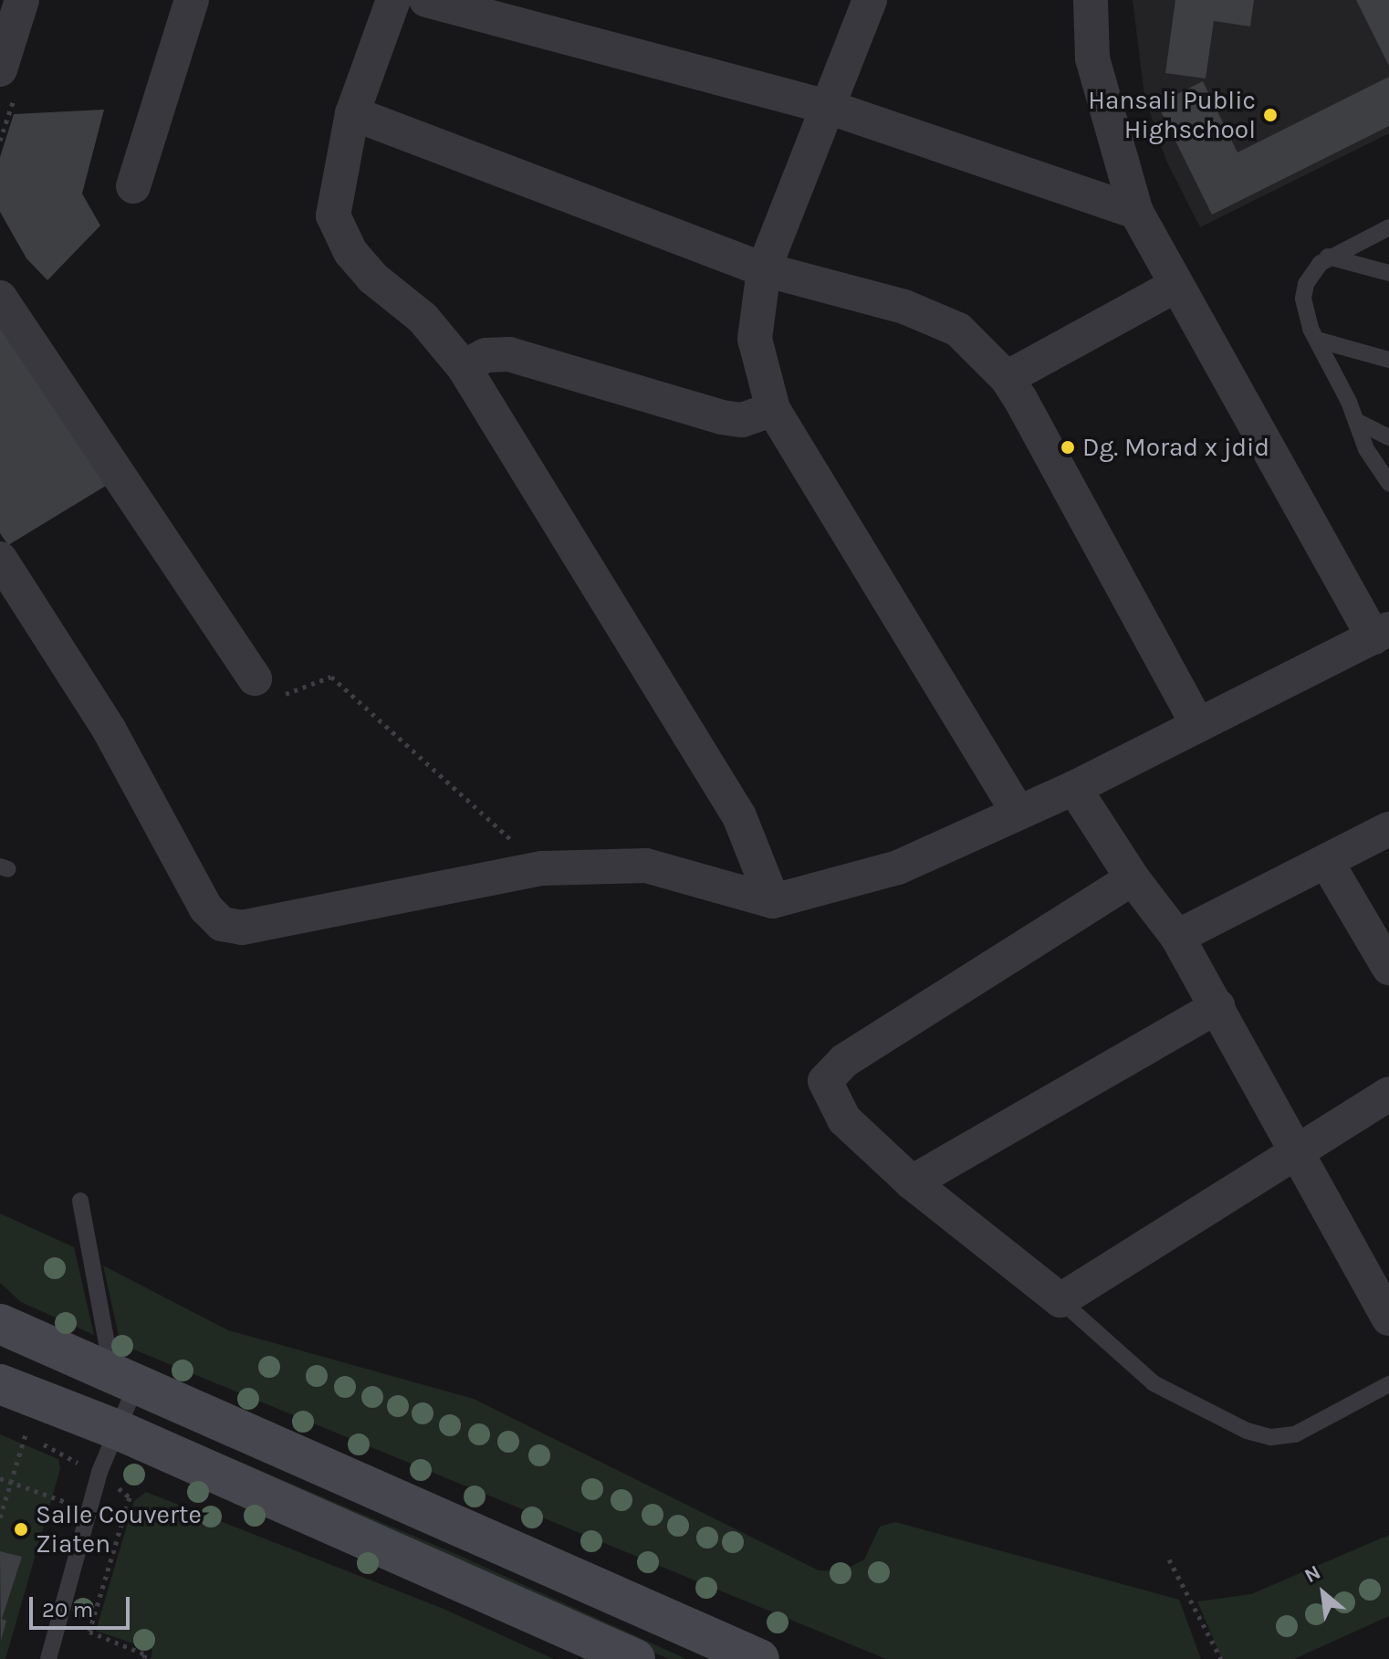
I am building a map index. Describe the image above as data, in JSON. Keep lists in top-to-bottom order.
{
  "places": ["Hansali Public Highschool", "Dg. Morad x jdid", "Salle Couverte Ziaten"],
  "scale_bar": "20 m",
  "north": "top left"
}
